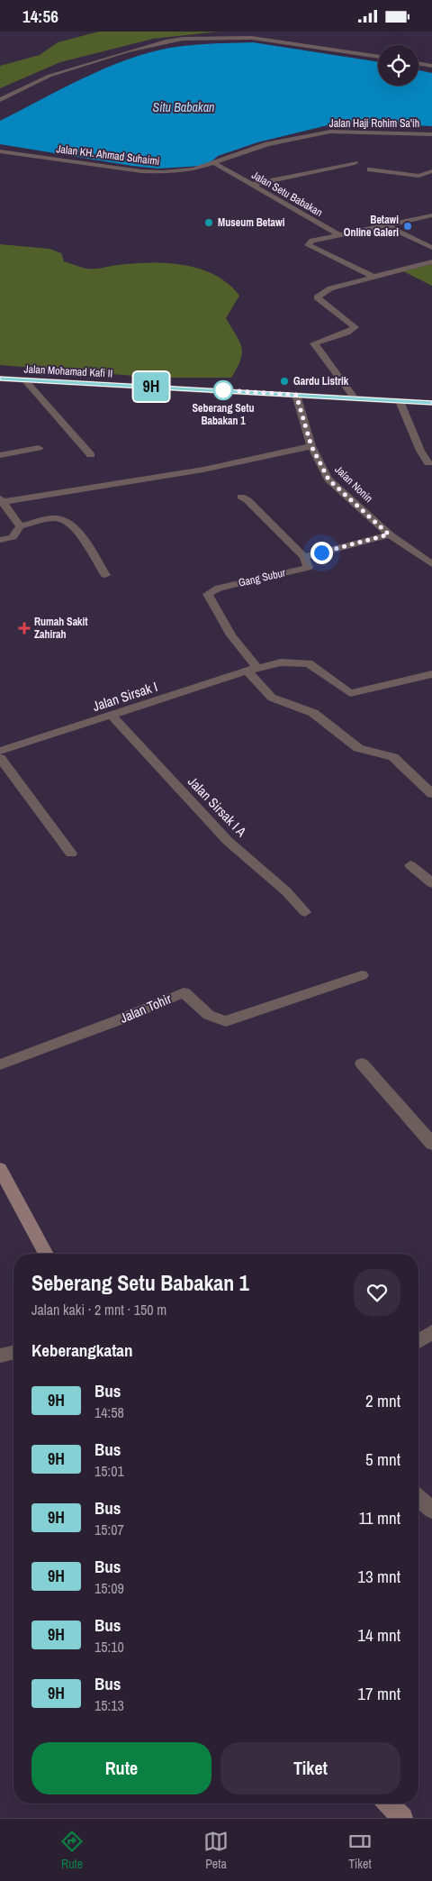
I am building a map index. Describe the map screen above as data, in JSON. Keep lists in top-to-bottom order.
{
  "streets": {
    "main road": ["Jalan Mohamad Kafi II"],
    "street": [
      "Jalan Haji Rohim Sa'ih",
      "Jalan KH. Ahmad Suhaimi",
      "Jalan Setu Babakan",
      "Jalan Nonin",
      "Gang Subur",
      "Jalan Sirsak I",
      "Jalan Sirsak I A",
      "Jalan Tohir"
    ]
  },
  "crossings": [
    ["Jalan Haji Rohim Sa'ih", "Jalan KH. Ahmad Suhaimi"],
    ["Jalan Haji Rohim Sa'ih", "Jalan Setu Babakan"],
    ["Jalan KH. Ahmad Suhaimi", "Jalan Setu Babakan"],
    ["Jalan Mohamad Kafi II", "Jalan Nonin"],
    ["Gang Subur", "Jalan Sirsak I"],
    ["Jalan Sirsak I", "Jalan Sirsak I A"]
  ],
  "water": ["Situ Babakan"],
  "places": {
    "other": [
      "Museum Betawi",
      "Betawi Online Galeri",
      "Gardu Listrik",
      "Seberang Setu Babakan 1"
    ],
    "health": ["Rumah Sakit Zahirah"]
  },
  "lines": ["bus line 9H"],
  "page": {
    "status": "14:56",
    "on_map": "9H",
    "heading": [
      ["Seberang Setu Babakan 1", "Jalan kaki · 2 mnt · 150 m"],
      "Keberangkatan"
    ],
    "list": [
      {
        "mark": "9H",
        "name": "Bus",
        "note": "14:58",
        "value": "2 mnt"
      },
      {
        "mark": "9H",
        "name": "Bus",
        "note": "15:01",
        "value": "5 mnt"
      },
      {
        "mark": "9H",
        "name": "Bus",
        "note": "15:07",
        "value": "11 mnt"
      },
      {
        "mark": "9H",
        "name": "Bus",
        "note": "15:09",
        "value": "13 mnt"
      },
      {
        "mark": "9H",
        "name": "Bus",
        "note": "15:10",
        "value": "14 mnt"
      },
      {
        "mark": "9H",
        "name": "Bus",
        "note": "15:13",
        "value": "17 mnt"
      }
    ],
    "buttons": ["Rute", "Tiket"],
    "tabs": ["Rute", "Peta", "Tiket"]
  }
}
